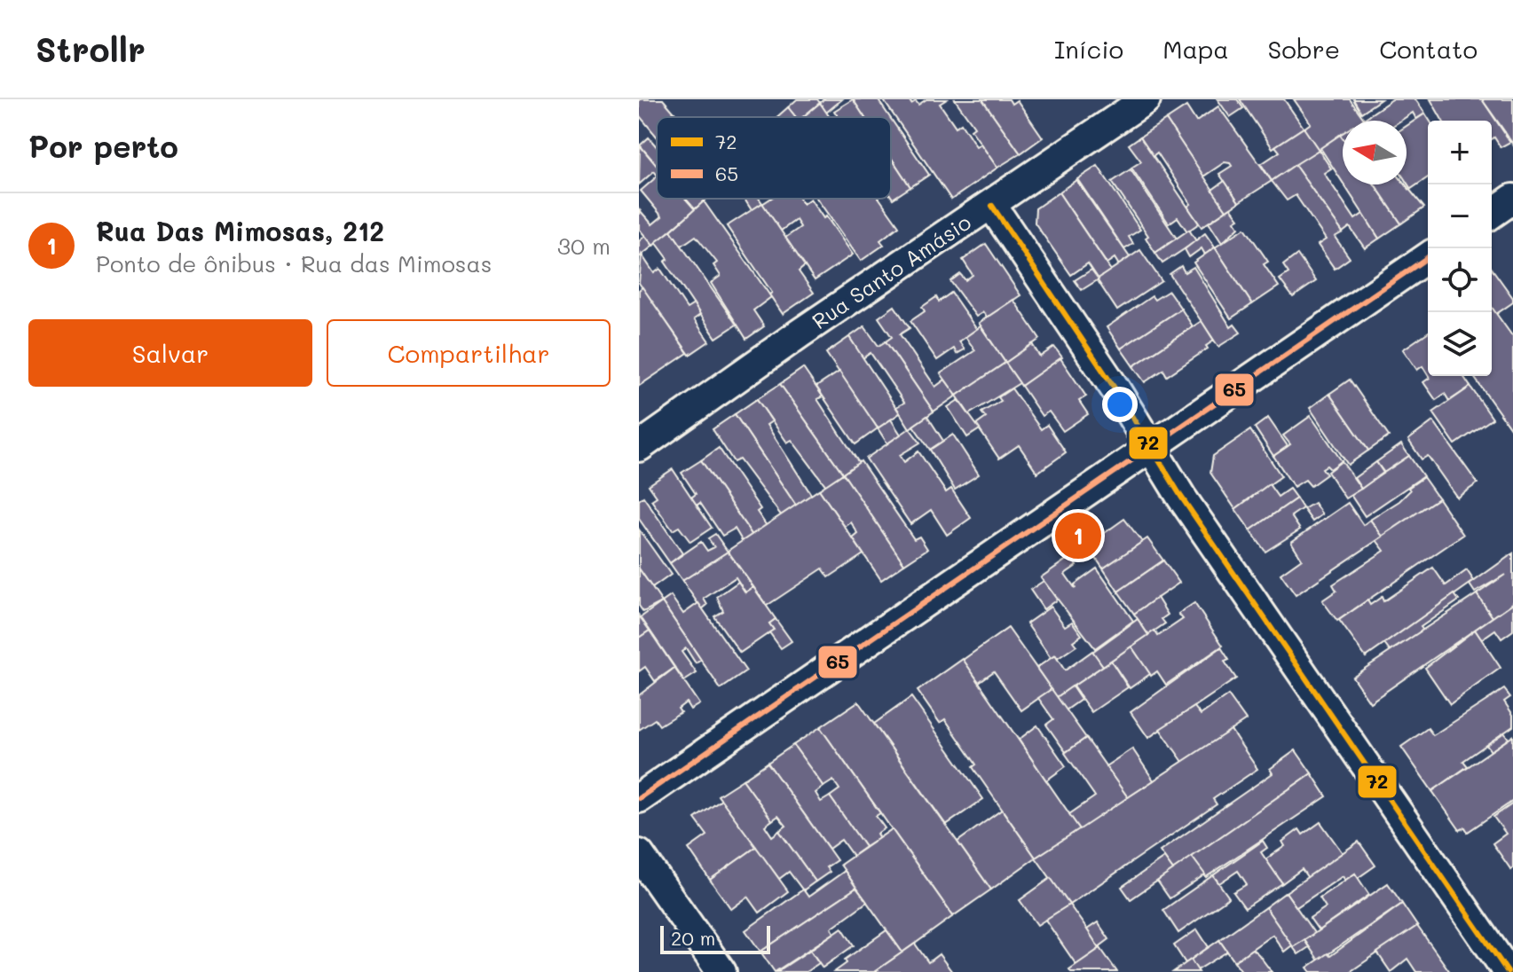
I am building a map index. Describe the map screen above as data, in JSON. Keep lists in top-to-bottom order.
{
  "streets": {
    "street": ["Rua Santo Amásio"]
  },
  "lines": ["transit line 72", "transit line 65"],
  "legend": ["72", "65"],
  "scale_bar": "20 m",
  "north": "left",
  "page": {
    "header": "Strollr",
    "nav": [
      "Início",
      "Mapa",
      "Sobre",
      "Contato"
    ],
    "heading": "Por perto",
    "map_buttons": ["+", "−"],
    "list": [
      {
        "mark": "1",
        "name": "Rua Das Mimosas, 212",
        "note": "Ponto de ônibus · Rua das Mimosas",
        "value": "30 m"
      }
    ],
    "buttons": ["Salvar", "Compartilhar"],
    "pins": "1",
    "scale": "20 m"
  }
}
